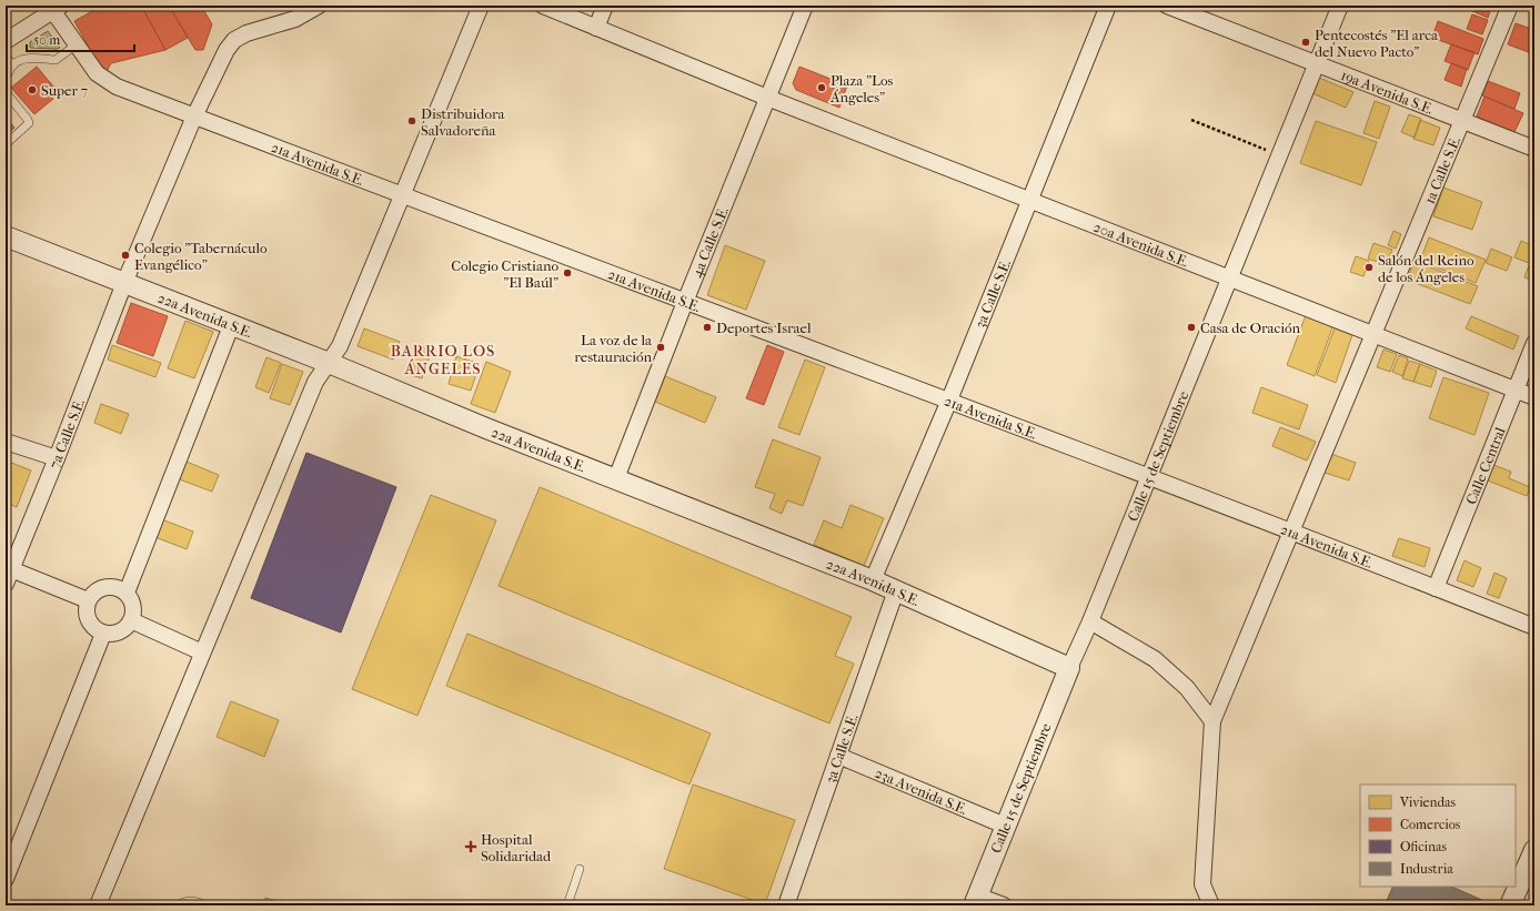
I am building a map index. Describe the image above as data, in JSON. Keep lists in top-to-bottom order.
{
  "streets": {
    "street": [
      "19a Avenida S.E.",
      "21a Avenida S.E.",
      "1a Calle S.E.",
      "4a Calle S.E.",
      "20a Avenida S.E.",
      "3a Calle S.E.",
      "22a Avenida S.E.",
      "7a Calle S.E.",
      "Calle 15 de Septiembre",
      "Calle Central",
      "23a Avenida S.E."
    ]
  },
  "crossings": [
    ["19a Avenida S.E.", "1a Calle S.E."],
    ["19a Avenida S.E.", "Calle 15 de Septiembre"],
    ["21a Avenida S.E.", "1a Calle S.E."],
    ["21a Avenida S.E.", "4a Calle S.E."],
    ["21a Avenida S.E.", "3a Calle S.E."],
    ["21a Avenida S.E.", "7a Calle S.E."],
    ["21a Avenida S.E.", "Calle 15 de Septiembre"],
    ["21a Avenida S.E.", "Calle Central"],
    ["1a Calle S.E.", "20a Avenida S.E."],
    ["4a Calle S.E.", "20a Avenida S.E."],
    ["4a Calle S.E.", "22a Avenida S.E."],
    ["20a Avenida S.E.", "3a Calle S.E."],
    ["20a Avenida S.E.", "Calle 15 de Septiembre"],
    ["20a Avenida S.E.", "Calle Central"],
    ["3a Calle S.E.", "22a Avenida S.E."],
    ["3a Calle S.E.", "23a Avenida S.E."],
    ["22a Avenida S.E.", "7a Calle S.E."],
    ["22a Avenida S.E.", "Calle 15 de Septiembre"],
    ["Calle 15 de Septiembre", "23a Avenida S.E."]
  ],
  "districts": ["BARRIO LOS ÁNGELES"],
  "places": {
    "other": [
      "Pentecostés \"El arca del Nuevo Pacto\"",
      "Plaza \"Los Ángeles\"",
      "Super 7",
      "Distribuidora Salvadoreña",
      "Colegio \"Tabernáculo Evangélico\"",
      "Salón del Reino de los Ángeles",
      "Colegio Cristiano \"El Baúl\"",
      "Deportes Israel",
      "Casa de Oración",
      "La voz de la restauración"
    ],
    "health": ["Hospital Solidaridad"]
  },
  "legend": [
    "Viviendas",
    "Comercios",
    "Oficinas",
    "Industria"
  ],
  "scale_bar": "50 m"
}
